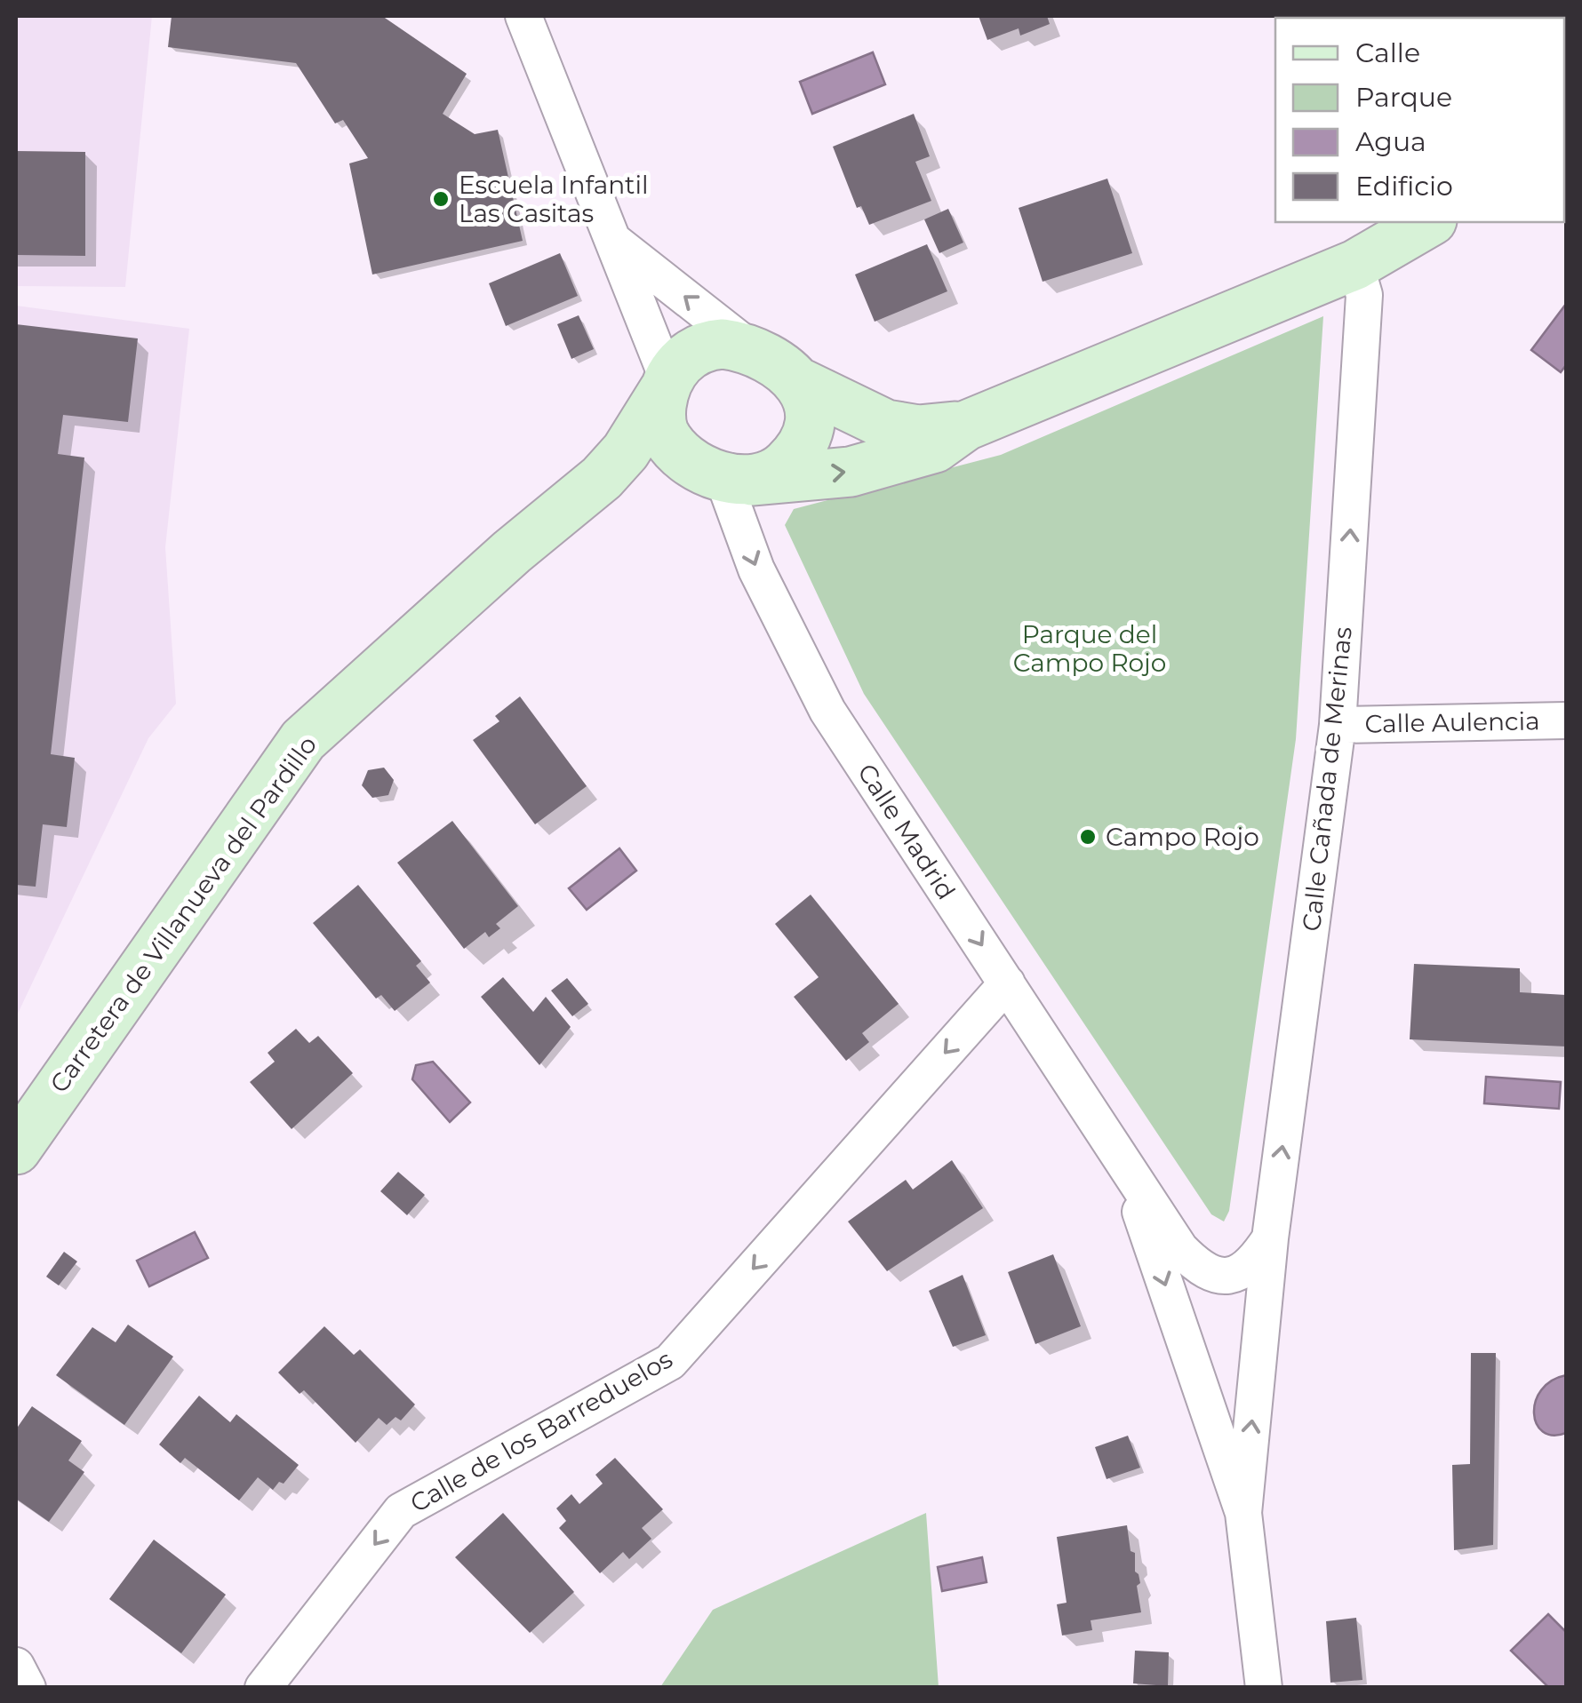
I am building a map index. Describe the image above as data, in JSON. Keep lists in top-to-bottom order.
{
  "streets": {
    "street": [
      "Calle Aulencia",
      "Calle Cañada de Merinas",
      "Calle Madrid",
      "Carretera de Villanueva del Pardillo",
      "Calle de los Barreduelos"
    ]
  },
  "crossings": [
    ["Calle Aulencia", "Calle Cañada de Merinas"],
    ["Calle Cañada de Merinas", "Calle Madrid"],
    ["Calle Madrid", "Carretera de Villanueva del Pardillo"],
    ["Calle Madrid", "Calle de los Barreduelos"]
  ],
  "one_way": ["Calle Cañada de Merinas", "Calle Madrid", "Calle de los Barreduelos"],
  "parks": ["Parque del Campo Rojo"],
  "places": ["Escuela Infantil Las Casitas", "Campo Rojo"],
  "legend": [
    "Calle",
    "Parque",
    "Agua",
    "Edificio"
  ]
}
